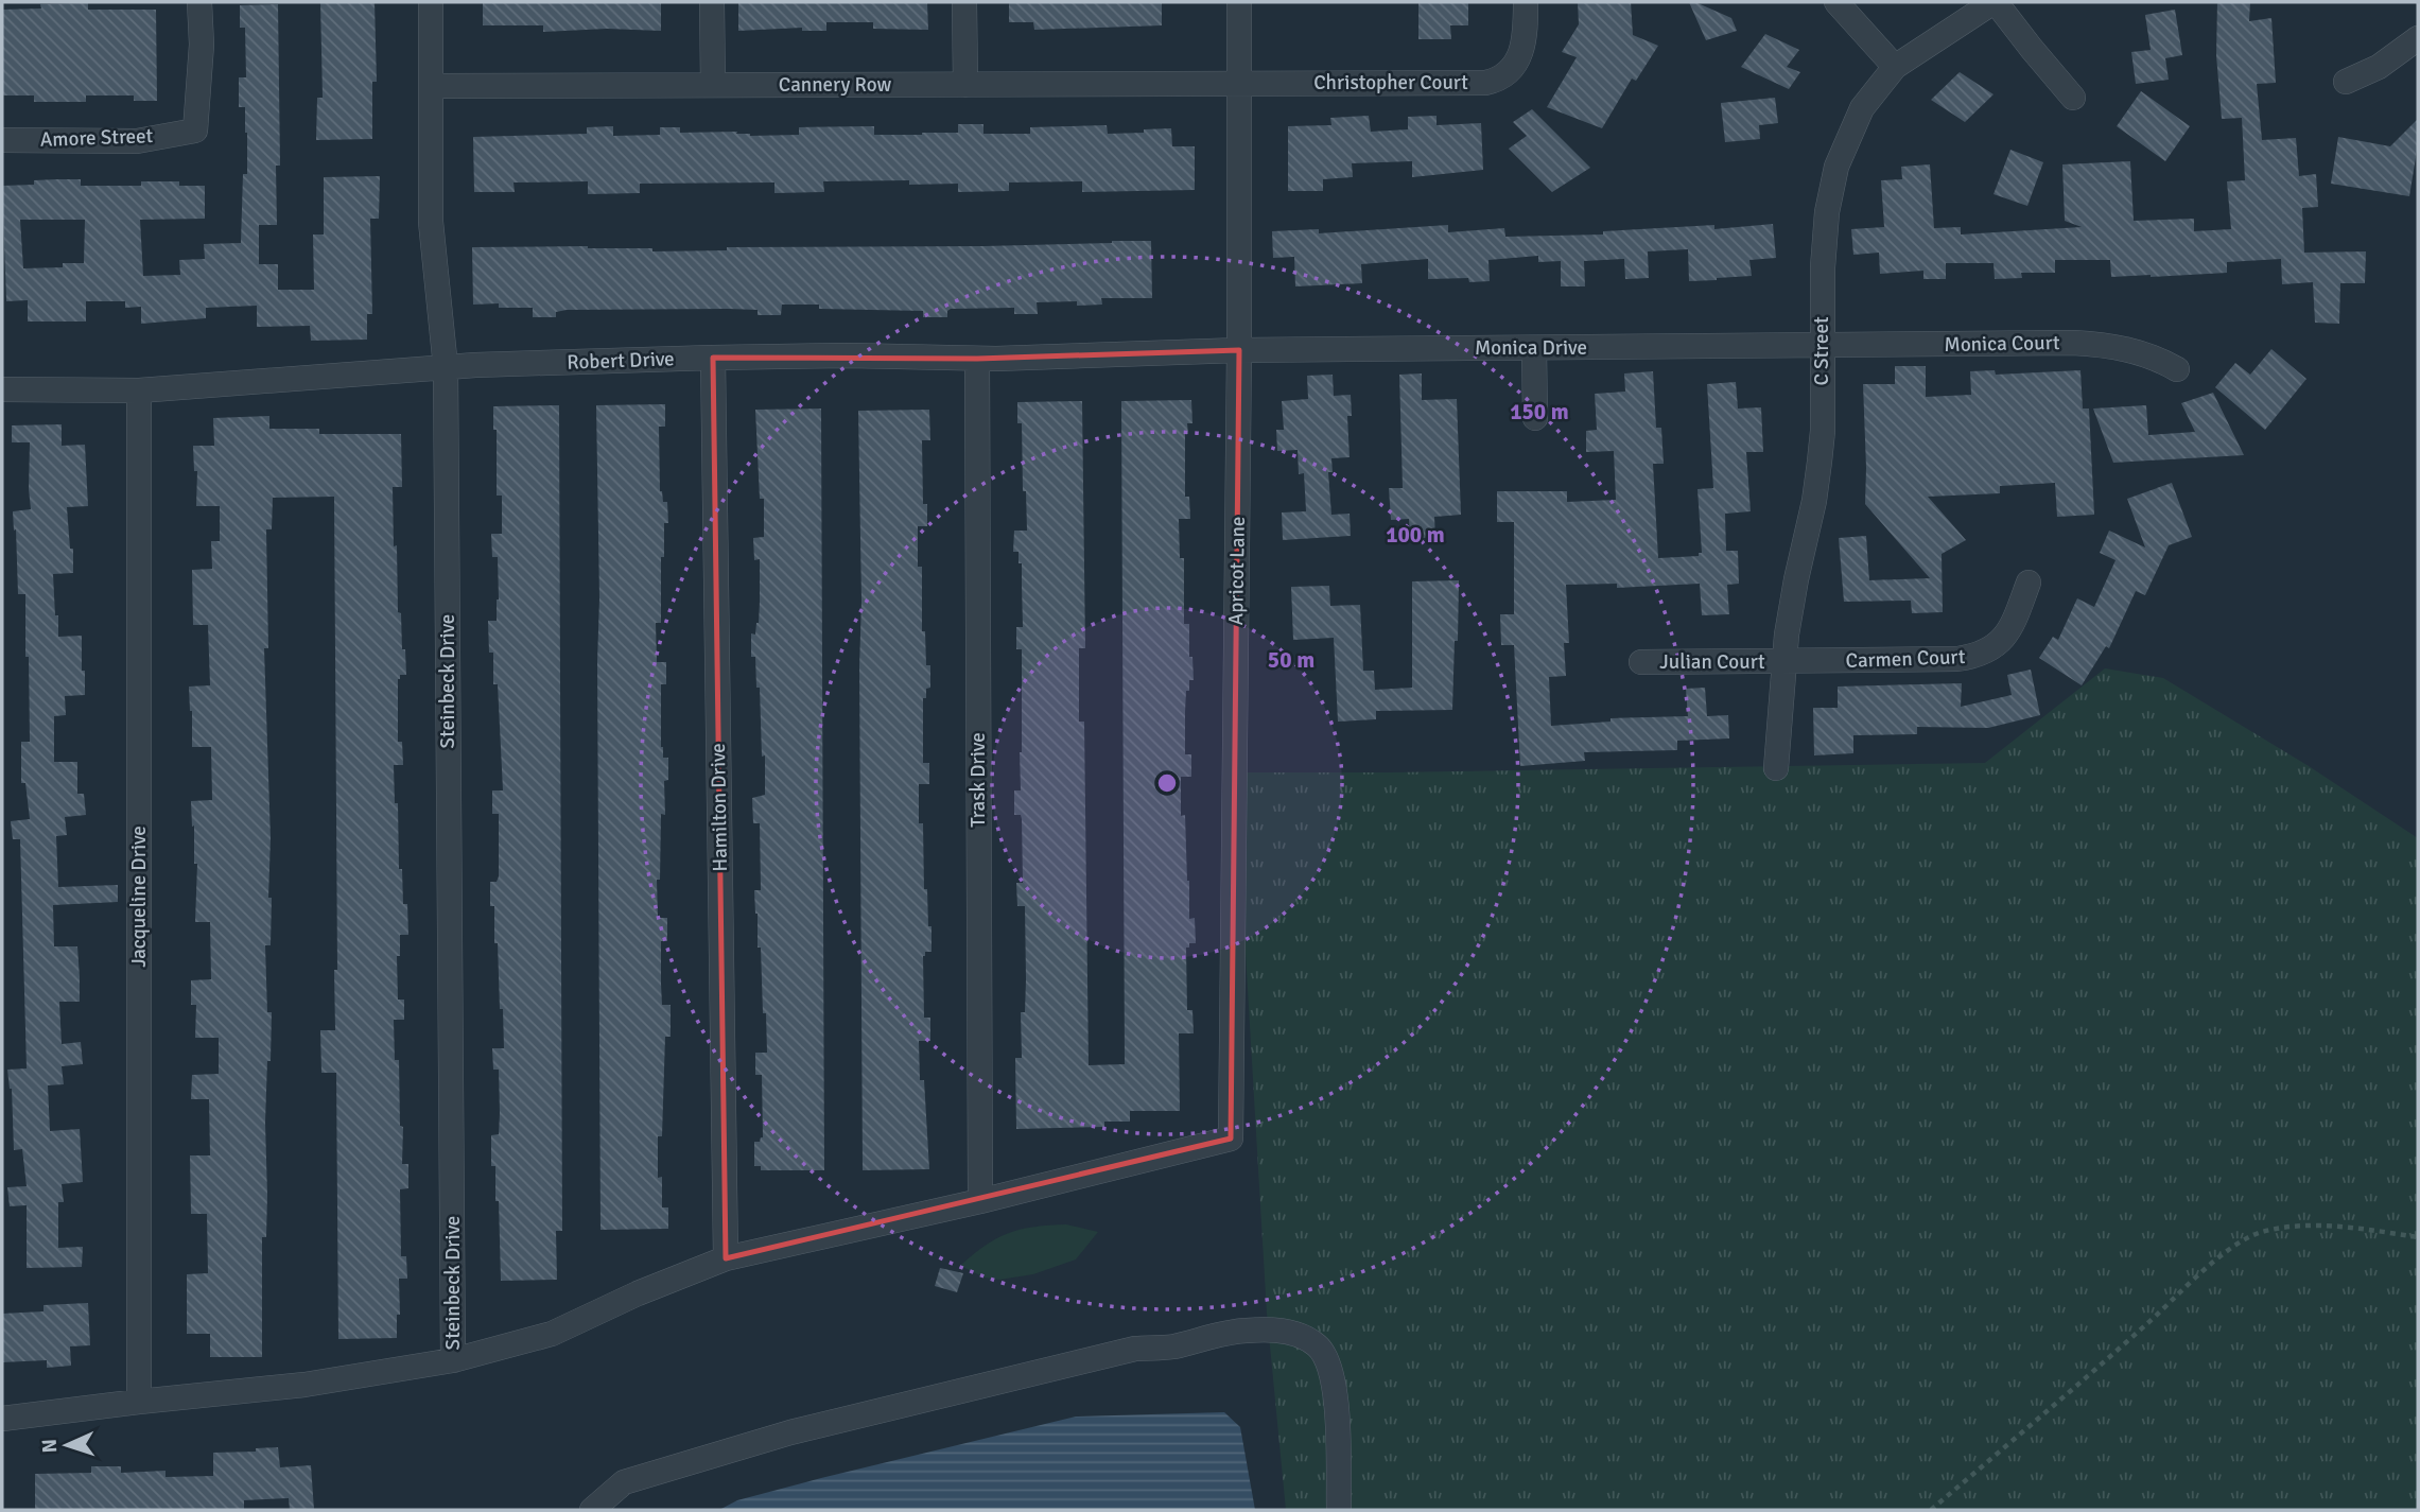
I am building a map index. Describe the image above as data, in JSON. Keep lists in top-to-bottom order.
{
  "streets": {
    "street": [
      "Christopher Court",
      "Cannery Row",
      "Amore Street",
      "Monica Court",
      "Monica Drive",
      "C Street",
      "Robert Drive",
      "Apricot Lane",
      "Carmen Court",
      "Julian Court",
      "Steinbeck Drive",
      "Trask Drive",
      "Hamilton Drive",
      "Jacqueline Drive"
    ]
  },
  "crossings": [
    ["Christopher Court", "Cannery Row"],
    ["Christopher Court", "Apricot Lane"],
    ["Cannery Row", "Apricot Lane"],
    ["Cannery Row", "Steinbeck Drive"],
    ["Monica Court", "Monica Drive"],
    ["Monica Court", "C Street"],
    ["Monica Drive", "C Street"],
    ["Monica Drive", "Robert Drive"],
    ["Monica Drive", "Apricot Lane"],
    ["C Street", "Carmen Court"],
    ["C Street", "Julian Court"],
    ["Robert Drive", "Apricot Lane"],
    ["Robert Drive", "Steinbeck Drive"],
    ["Robert Drive", "Trask Drive"],
    ["Robert Drive", "Hamilton Drive"],
    ["Robert Drive", "Jacqueline Drive"],
    ["Apricot Lane", "Trask Drive"],
    ["Carmen Court", "Julian Court"]
  ],
  "north": "left",
  "rings": ["150 m", "100 m", "50 m"]
}
